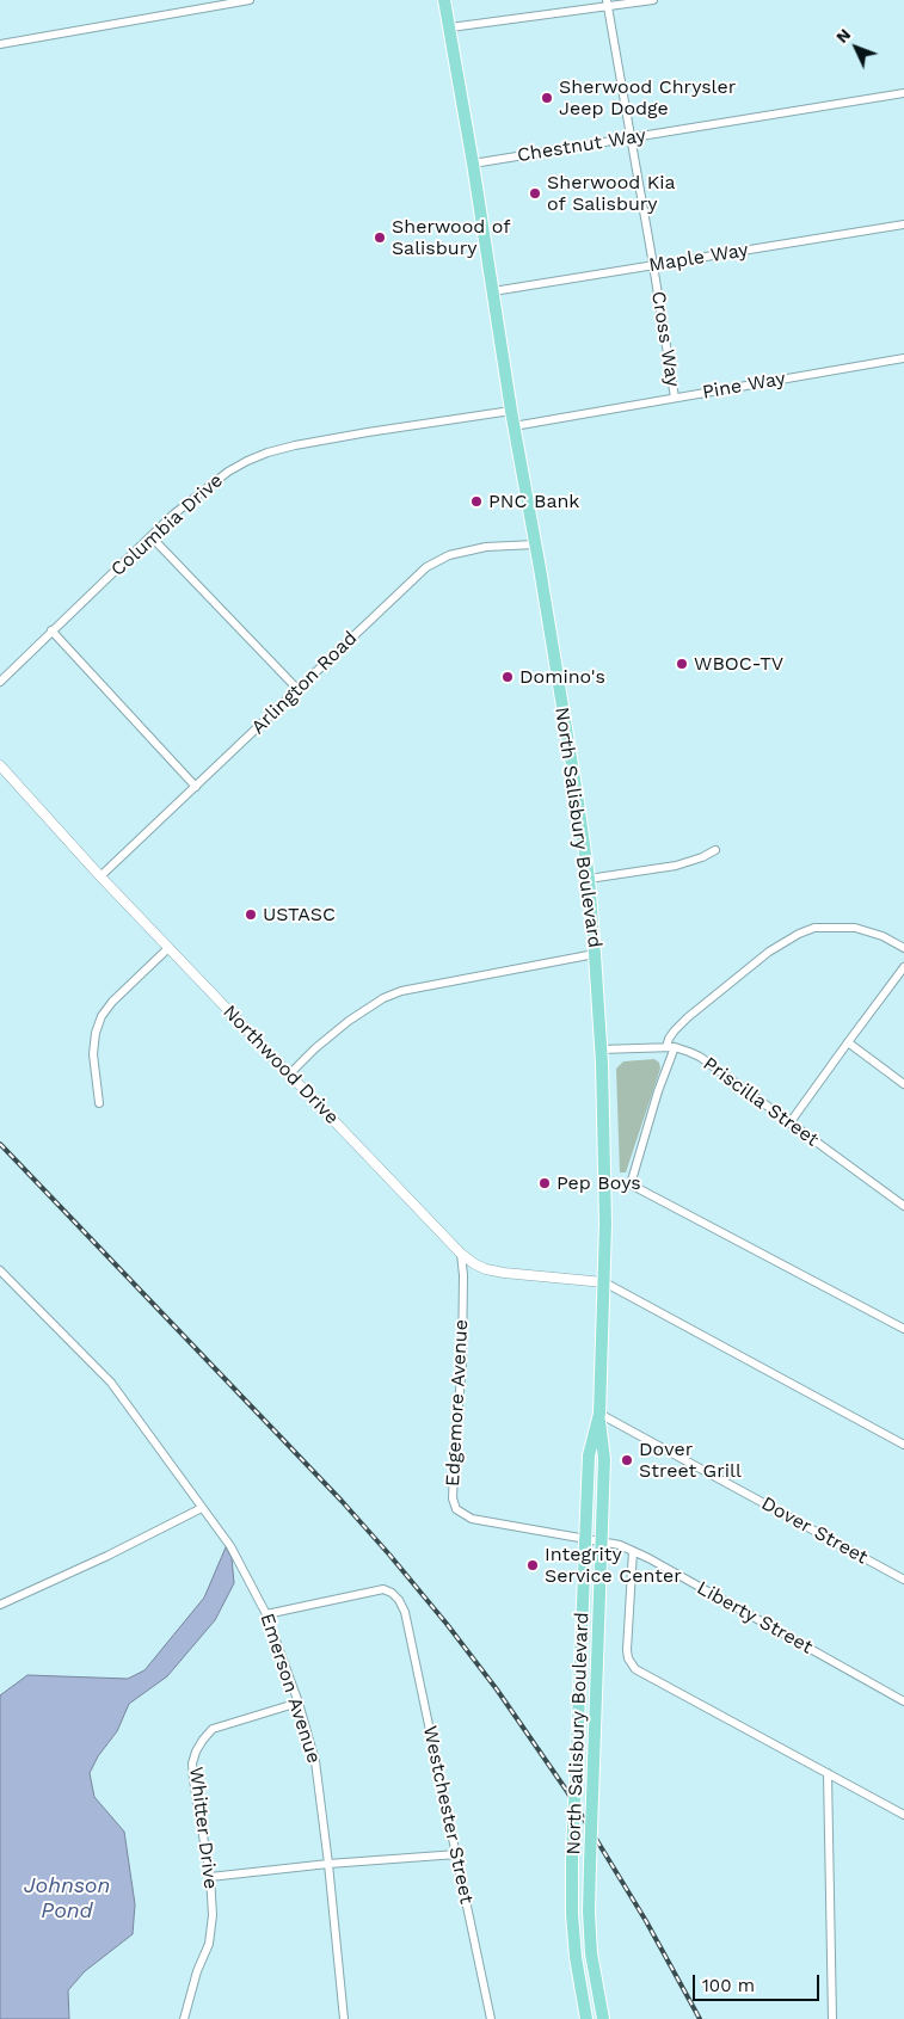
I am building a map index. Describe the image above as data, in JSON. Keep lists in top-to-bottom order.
{
  "streets": {
    "main road": ["North Salisbury Boulevard"],
    "street": [
      "Chestnut Way",
      "Maple Way",
      "Cross Way",
      "Pine Way",
      "Columbia Drive",
      "Arlington Road",
      "Northwood Drive",
      "Priscilla Street",
      "Edgemore Avenue",
      "Dover Street",
      "Liberty Street",
      "Emerson Avenue",
      "Westchester Street",
      "Whitter Drive"
    ]
  },
  "crossings": [
    ["Chestnut Way", "Cross Way"],
    ["Chestnut Way", "North Salisbury Boulevard"],
    ["Maple Way", "Cross Way"],
    ["Maple Way", "North Salisbury Boulevard"],
    ["Cross Way", "Pine Way"],
    ["Pine Way", "North Salisbury Boulevard"],
    ["Columbia Drive", "North Salisbury Boulevard"],
    ["Arlington Road", "North Salisbury Boulevard"],
    ["Arlington Road", "Northwood Drive"],
    ["North Salisbury Boulevard", "Northwood Drive"],
    ["North Salisbury Boulevard", "Priscilla Street"],
    ["North Salisbury Boulevard", "Edgemore Avenue"],
    ["North Salisbury Boulevard", "Dover Street"],
    ["North Salisbury Boulevard", "Liberty Street"],
    ["Northwood Drive", "Edgemore Avenue"],
    ["Edgemore Avenue", "Liberty Street"],
    ["Emerson Avenue", "Westchester Street"],
    ["Emerson Avenue", "Whitter Drive"]
  ],
  "water": ["Johnson Pond"],
  "places": [
    "Sherwood Chrysler Jeep Dodge",
    "Sherwood Kia of Salisbury",
    "Sherwood of Salisbury",
    "PNC Bank",
    "WBOC-TV",
    "Domino's",
    "USTASC",
    "Pep Boys",
    "Dover Street Grill",
    "Integrity Service Center"
  ],
  "scale_bar": "100 m",
  "north": "top left"
}
